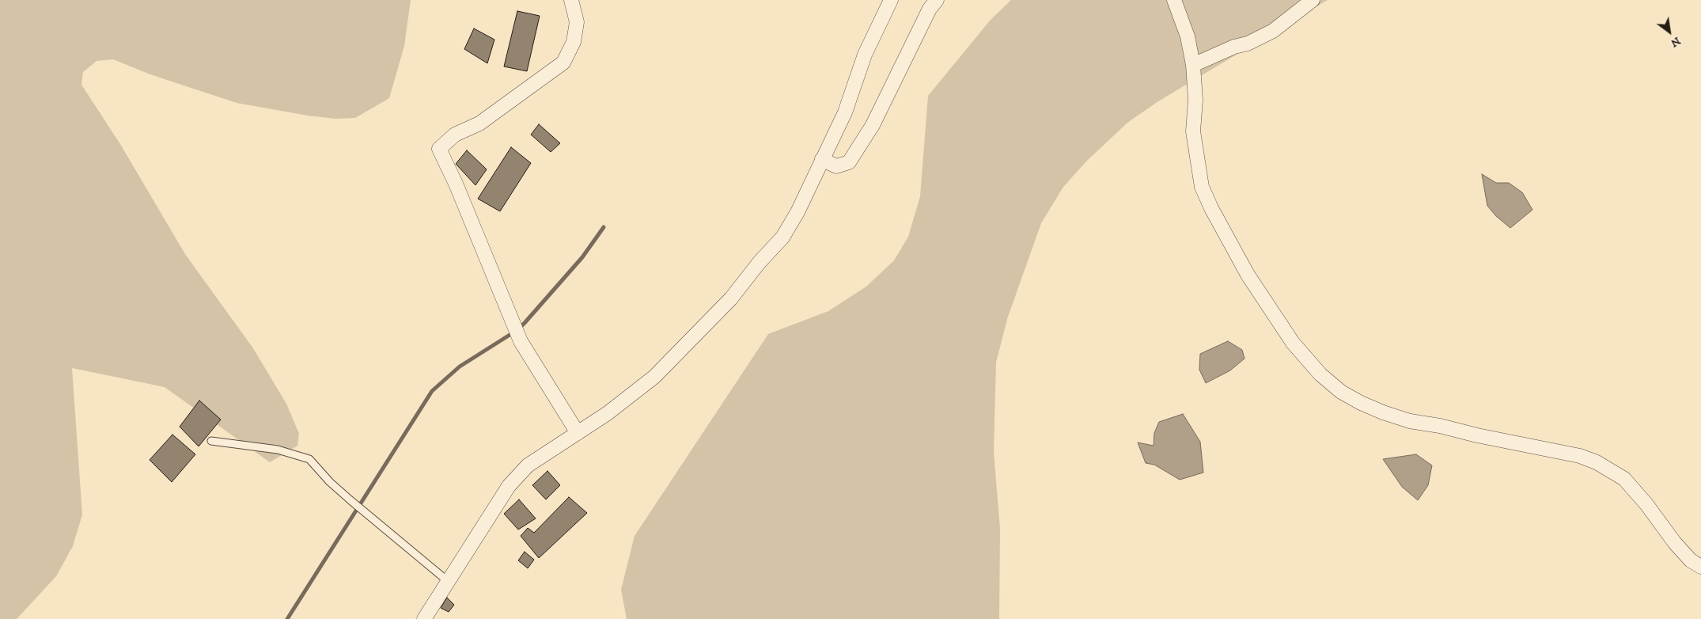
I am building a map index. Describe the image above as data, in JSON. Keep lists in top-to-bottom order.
{
  "north": "bottom right"
}
